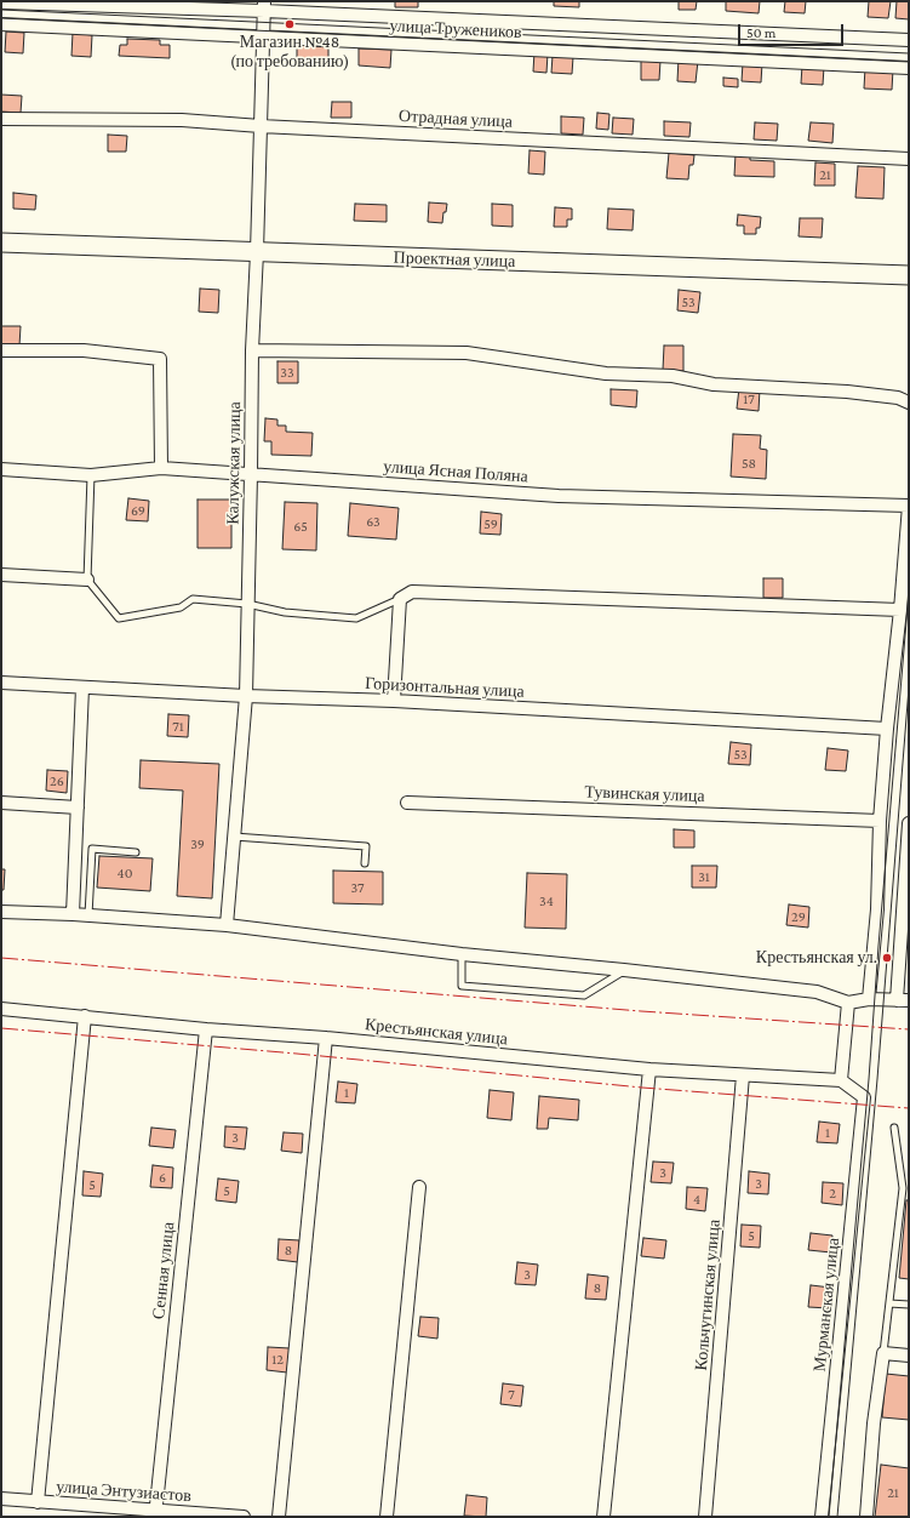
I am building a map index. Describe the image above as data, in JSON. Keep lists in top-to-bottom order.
{
  "streets": {
    "main road": ["Проектная улица"],
    "street": [
      "улица Тружеников",
      "Отрадная улица",
      "Калужская улица",
      "улица Ясная Поляна",
      "Горизонтальная улица",
      "Тувинская улица",
      "Крестьянская улица",
      "Сенная улица",
      "Кольчугинская улица",
      "Мурманская улица",
      "улица Энтузиастов"
    ]
  },
  "crossings": [
    ["улица Тружеников", "Калужская улица"],
    ["Отрадная улица", "Калужская улица"],
    ["Проектная улица", "Калужская улица"],
    ["Калужская улица", "улица Ясная Поляна"],
    ["Калужская улица", "Горизонтальная улица"],
    ["Крестьянская улица", "Сенная улица"],
    ["Крестьянская улица", "Кольчугинская улица"],
    ["Крестьянская улица", "Мурманская улица"],
    ["Сенная улица", "улица Энтузиастов"]
  ],
  "places": ["Магазин №48 (по требованию)", "Крестьянская ул."],
  "house_numbers": [
    "21",
    "53",
    "33",
    "17",
    "58",
    "69",
    "63",
    "59",
    "65",
    "71",
    "53",
    "26",
    "39",
    "40",
    "31",
    "37",
    "34",
    "29",
    "1",
    "1",
    "3",
    "3",
    "6",
    "3",
    "5",
    "5",
    "2",
    "4",
    "5",
    "8",
    "3",
    "8",
    "12",
    "7",
    "21"
  ],
  "scale_bar": "50 m"
}
